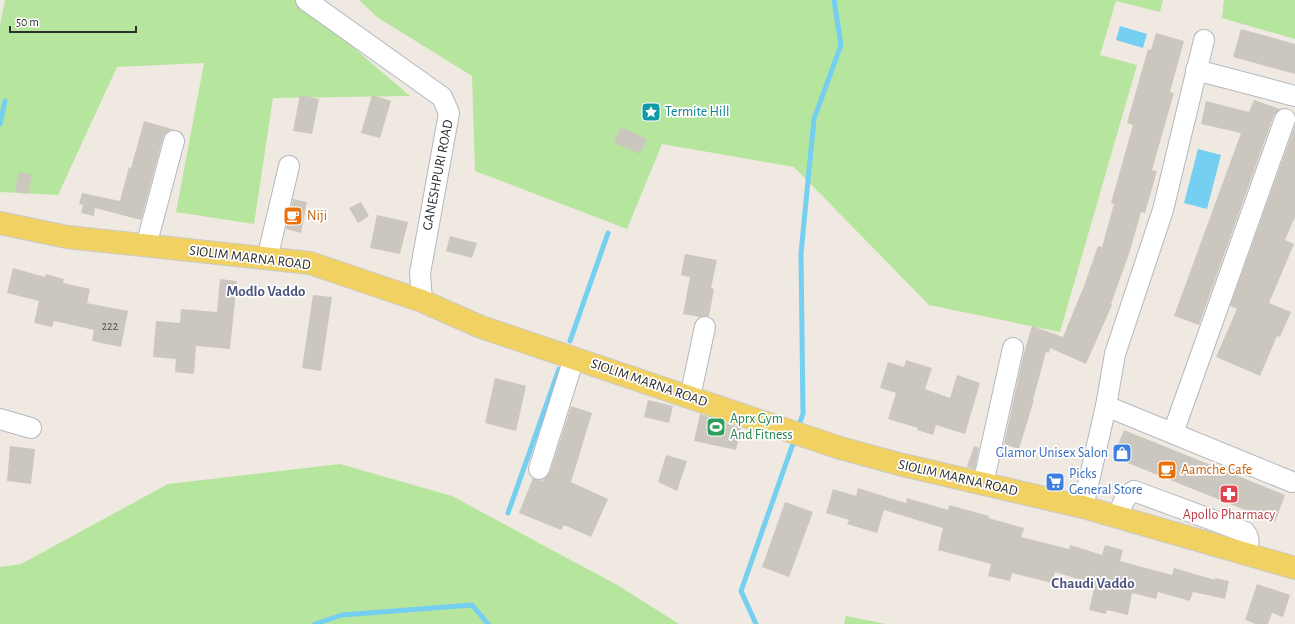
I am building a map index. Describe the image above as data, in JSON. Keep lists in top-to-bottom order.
{
  "streets": {
    "main road": ["SIOLIM MARNA ROAD"],
    "street": ["GANESHPURI ROAD"]
  },
  "crossings": [
    ["GANESHPURI ROAD", "SIOLIM MARNA ROAD"]
  ],
  "districts": ["Modlo Vaddo", "Chaudi Vaddo"],
  "places": {
    "place": ["Termite Hill"],
    "cafe": ["Niji", "Aamche Cafe"],
    "sports": ["Aprx Gym And Fitness"],
    "shop": ["Glamor Unisex Salon"],
    "supermarket": ["Picks General Store"],
    "pharmacy": ["Apollo Pharmacy"]
  },
  "house_numbers": ["222"],
  "scale_bar": "50 m"
}
